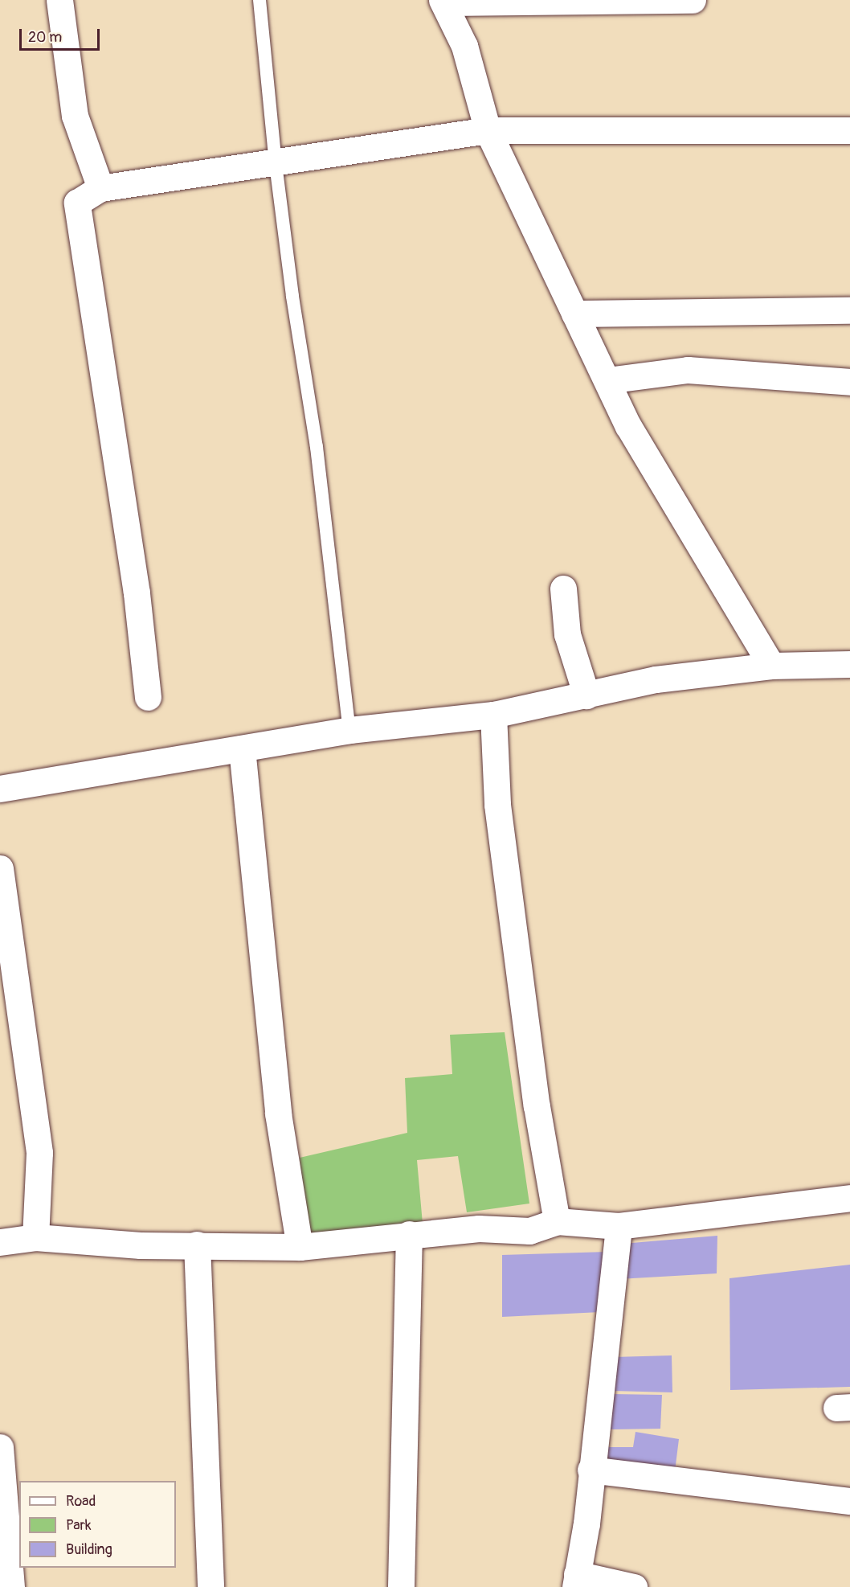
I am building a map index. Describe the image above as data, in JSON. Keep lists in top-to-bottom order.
{
  "legend": ["Road", "Park", "Building"],
  "scale_bar": "20 m"
}
